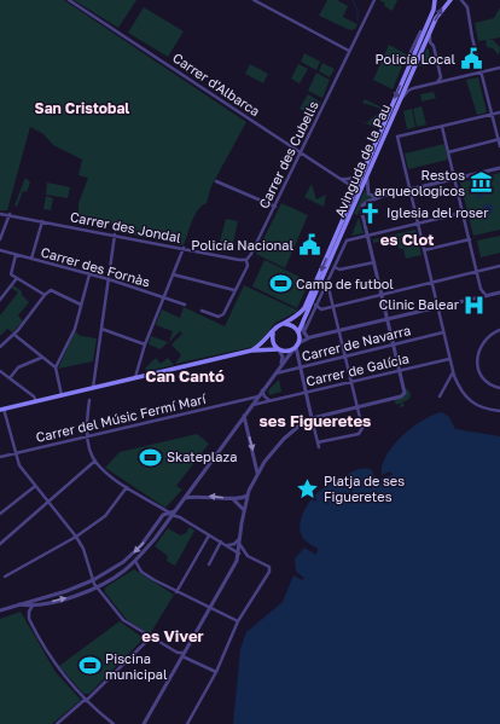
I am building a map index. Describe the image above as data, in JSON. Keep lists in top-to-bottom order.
{
  "streets": {
    "main road": ["Avinguda de la Pau"],
    "street": [
      "Carrer d'Albarca",
      "Carrer des Cubells",
      "Carrer des Jondal",
      "Carrer des Fornàs",
      "Carrer de Navarra",
      "Carrer de Galícia",
      "Carrer del Músic Fermí Marí"
    ]
  },
  "crossings": [
    ["Carrer d'Albarca", "Carrer des Cubells"],
    ["Carrer des Cubells", "Carrer des Jondal"]
  ],
  "districts": [
    "San Cristobal",
    "es Clot",
    "Can Cantó",
    "ses Figueretes",
    "es Viver"
  ],
  "places": {
    "public building": ["Policía Local", "Policía Nacional"],
    "museum": ["Restos arqueologicos"],
    "church": ["Iglesia del roser"],
    "sports": ["Camp de futbol", "Skateplaza", "Piscina municipal"],
    "hospital": ["Clinic Balear"],
    "place": ["Platja de ses Figueretes"]
  }
}
